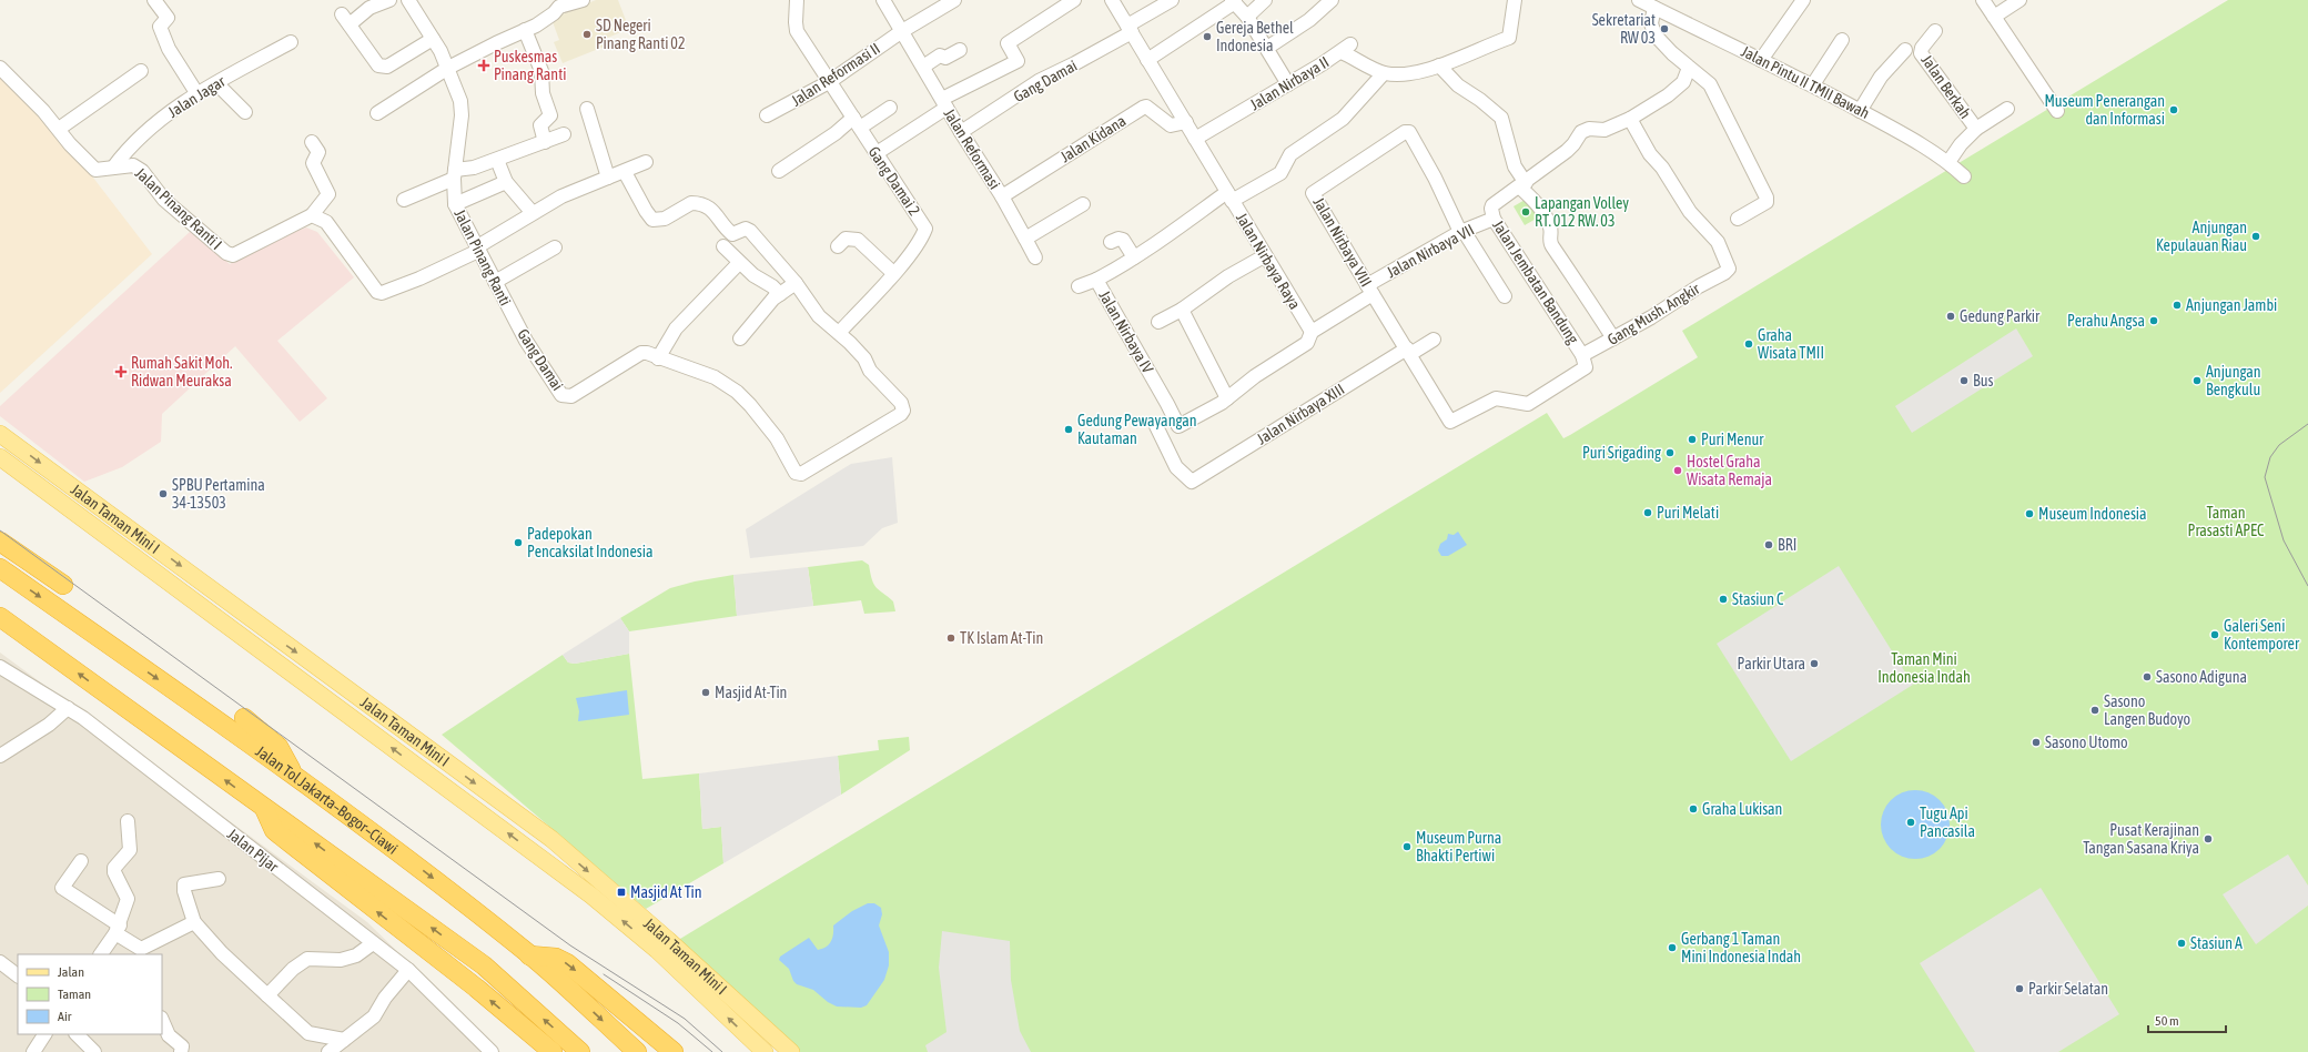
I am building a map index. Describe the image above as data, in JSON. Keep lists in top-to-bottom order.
{
  "streets": {
    "highway": ["Jalan Tol Jakarta–Bogor–Ciawi"],
    "main road": ["Jalan Taman Mini I"],
    "street": [
      "Jalan Reformasi II",
      "Gang Damai",
      "Jalan Pintu II TMII Bawah",
      "Jalan Nirbaya II",
      "Jalan Berkah",
      "Jalan Jagar",
      "Jalan Kidana",
      "Jalan Reformasi",
      "Gang Damai 2",
      "Jalan Pinang Ranti I",
      "Jalan Nirbaya VIII",
      "Jalan Nirbaya VII",
      "Jalan Pinang Ranti",
      "Jalan Nirbaya Raya",
      "Jalan Jembatan Bandung",
      "Gang Mush. Angkir",
      "Jalan Nirbaya IV",
      "Jalan Nirbaya XIII",
      "Jalan Pijar"
    ]
  },
  "crossings": [
    ["Jalan Reformasi II", "Jalan Reformasi"],
    ["Jalan Reformasi II", "Gang Damai 2"],
    ["Gang Damai", "Jalan Reformasi"],
    ["Gang Damai", "Jalan Pinang Ranti"],
    ["Gang Damai", "Jalan Nirbaya Raya"],
    ["Jalan Pintu II TMII Bawah", "Jalan Berkah"],
    ["Jalan Nirbaya II", "Jalan Nirbaya Raya"],
    ["Jalan Nirbaya II", "Jalan Nirbaya IV"],
    ["Jalan Jagar", "Jalan Pinang Ranti I"],
    ["Jalan Kidana", "Jalan Reformasi"],
    ["Jalan Kidana", "Jalan Nirbaya Raya"],
    ["Jalan Nirbaya VIII", "Jalan Nirbaya VII"],
    ["Jalan Nirbaya VII", "Jalan Jembatan Bandung"],
    ["Jalan Nirbaya Raya", "Jalan Nirbaya IV"],
    ["Jalan Jembatan Bandung", "Gang Mush. Angkir"],
    ["Jalan Jembatan Bandung", "Jalan Nirbaya XIII"]
  ],
  "parks": ["Taman Prasasti APEC", "Taman Mini Indonesia Indah"],
  "places": {
    "other": [
      "Sekretariat RW 03",
      "SD Negeri Pinang Ranti 02",
      "Gereja Bethel Indonesia",
      "Museum Penerangan dan Informasi",
      "Lapangan Volley RT. 012 RW. 03",
      "Anjungan Kepulauan Riau",
      "Anjungan Jambi",
      "Gedung Parkir",
      "Perahu Angsa",
      "Graha Wisata TMII",
      "Bus",
      "Anjungan Bengkulu",
      "Gedung Pewayangan Kautaman",
      "Puri Menur",
      "Puri Srigading",
      "Hostel Graha Wisata Remaja",
      "SPBU Pertamina 34-13503",
      "Puri Melati",
      "Museum Indonesia",
      "Padepokan Pencaksilat Indonesia",
      "BRI",
      "Stasiun C",
      "Galeri Seni Kontemporer",
      "TK Islam At-Tin",
      "Parkir Utara",
      "Sasono Adiguna",
      "Masjid At-Tin",
      "Sasono Langen Budoyo",
      "Sasono Utomo",
      "Graha Lukisan",
      "Tugu Api Pancasila",
      "Pusat Kerajinan Tangan Sasana Kriya",
      "Museum Purna Bhakti Pertiwi",
      "Stasiun A",
      "Gerbang 1 Taman Mini Indonesia Indah",
      "Parkir Selatan"
    ],
    "health": ["Puskesmas Pinang Ranti", "Rumah Sakit Moh. Ridwan Meuraksa"],
    "transit": ["Masjid At Tin"]
  },
  "legend": ["Jalan", "Taman", "Air"],
  "scale_bar": "50 m"
}
